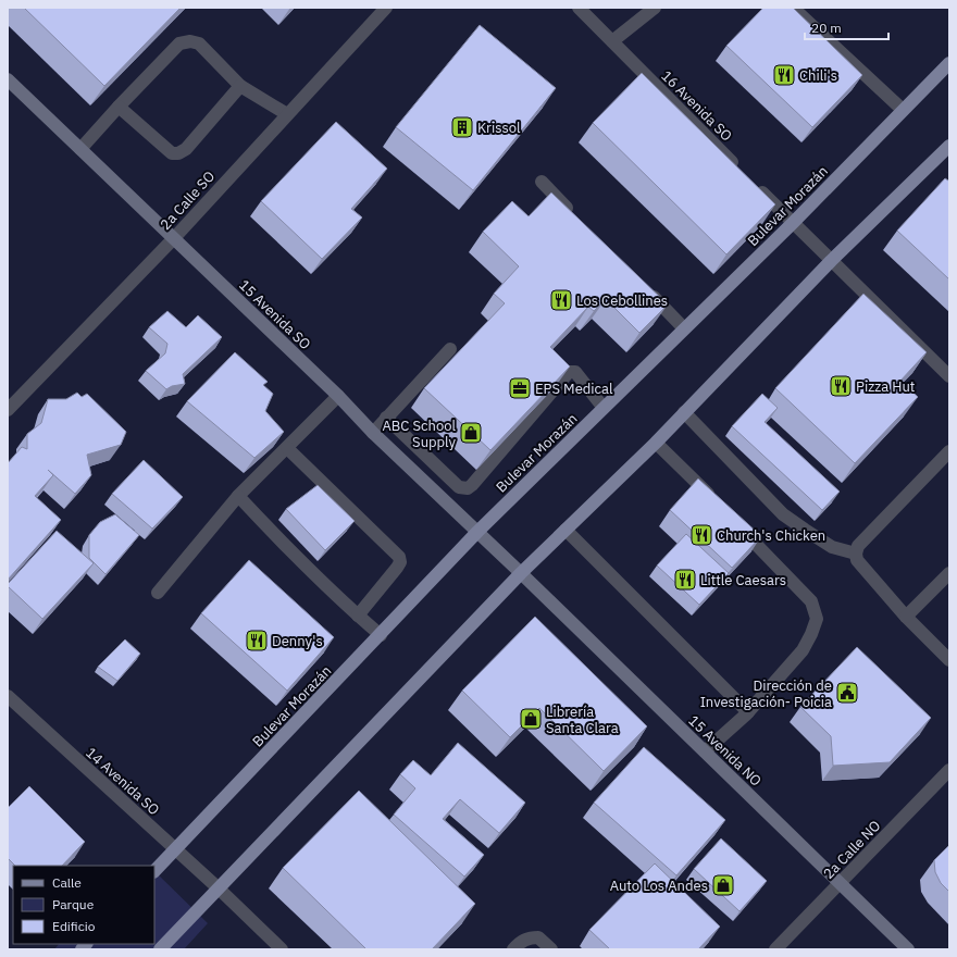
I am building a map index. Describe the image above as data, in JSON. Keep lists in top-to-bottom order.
{
  "streets": {
    "main road": ["Bulevar Morazán"],
    "street": [
      "16 Avenida SO",
      "2a Calle SO",
      "15 Avenida SO",
      "15 Avenida NO",
      "14 Avenida SO",
      "2a Calle NO"
    ]
  },
  "crossings": [
    ["2a Calle SO", "15 Avenida SO"],
    ["Bulevar Morazán", "15 Avenida SO"],
    ["Bulevar Morazán", "14 Avenida SO"],
    ["15 Avenida SO", "15 Avenida NO"],
    ["15 Avenida NO", "2a Calle NO"]
  ],
  "places": {
    "restaurant": [
      "Chili's",
      "Los Cebollines",
      "Pizza Hut",
      "Church's Chicken",
      "Little Caesars",
      "Denny's"
    ],
    "building": ["Krissol"],
    "office": ["EPS Medical"],
    "shop": ["ABC School Supply", "Librería Santa Clara", "Auto Los Andes"],
    "public building": ["Dirección de Investigación- Poicia"]
  },
  "legend": ["Calle", "Parque", "Edificio"],
  "scale_bar": "20 m"
}
